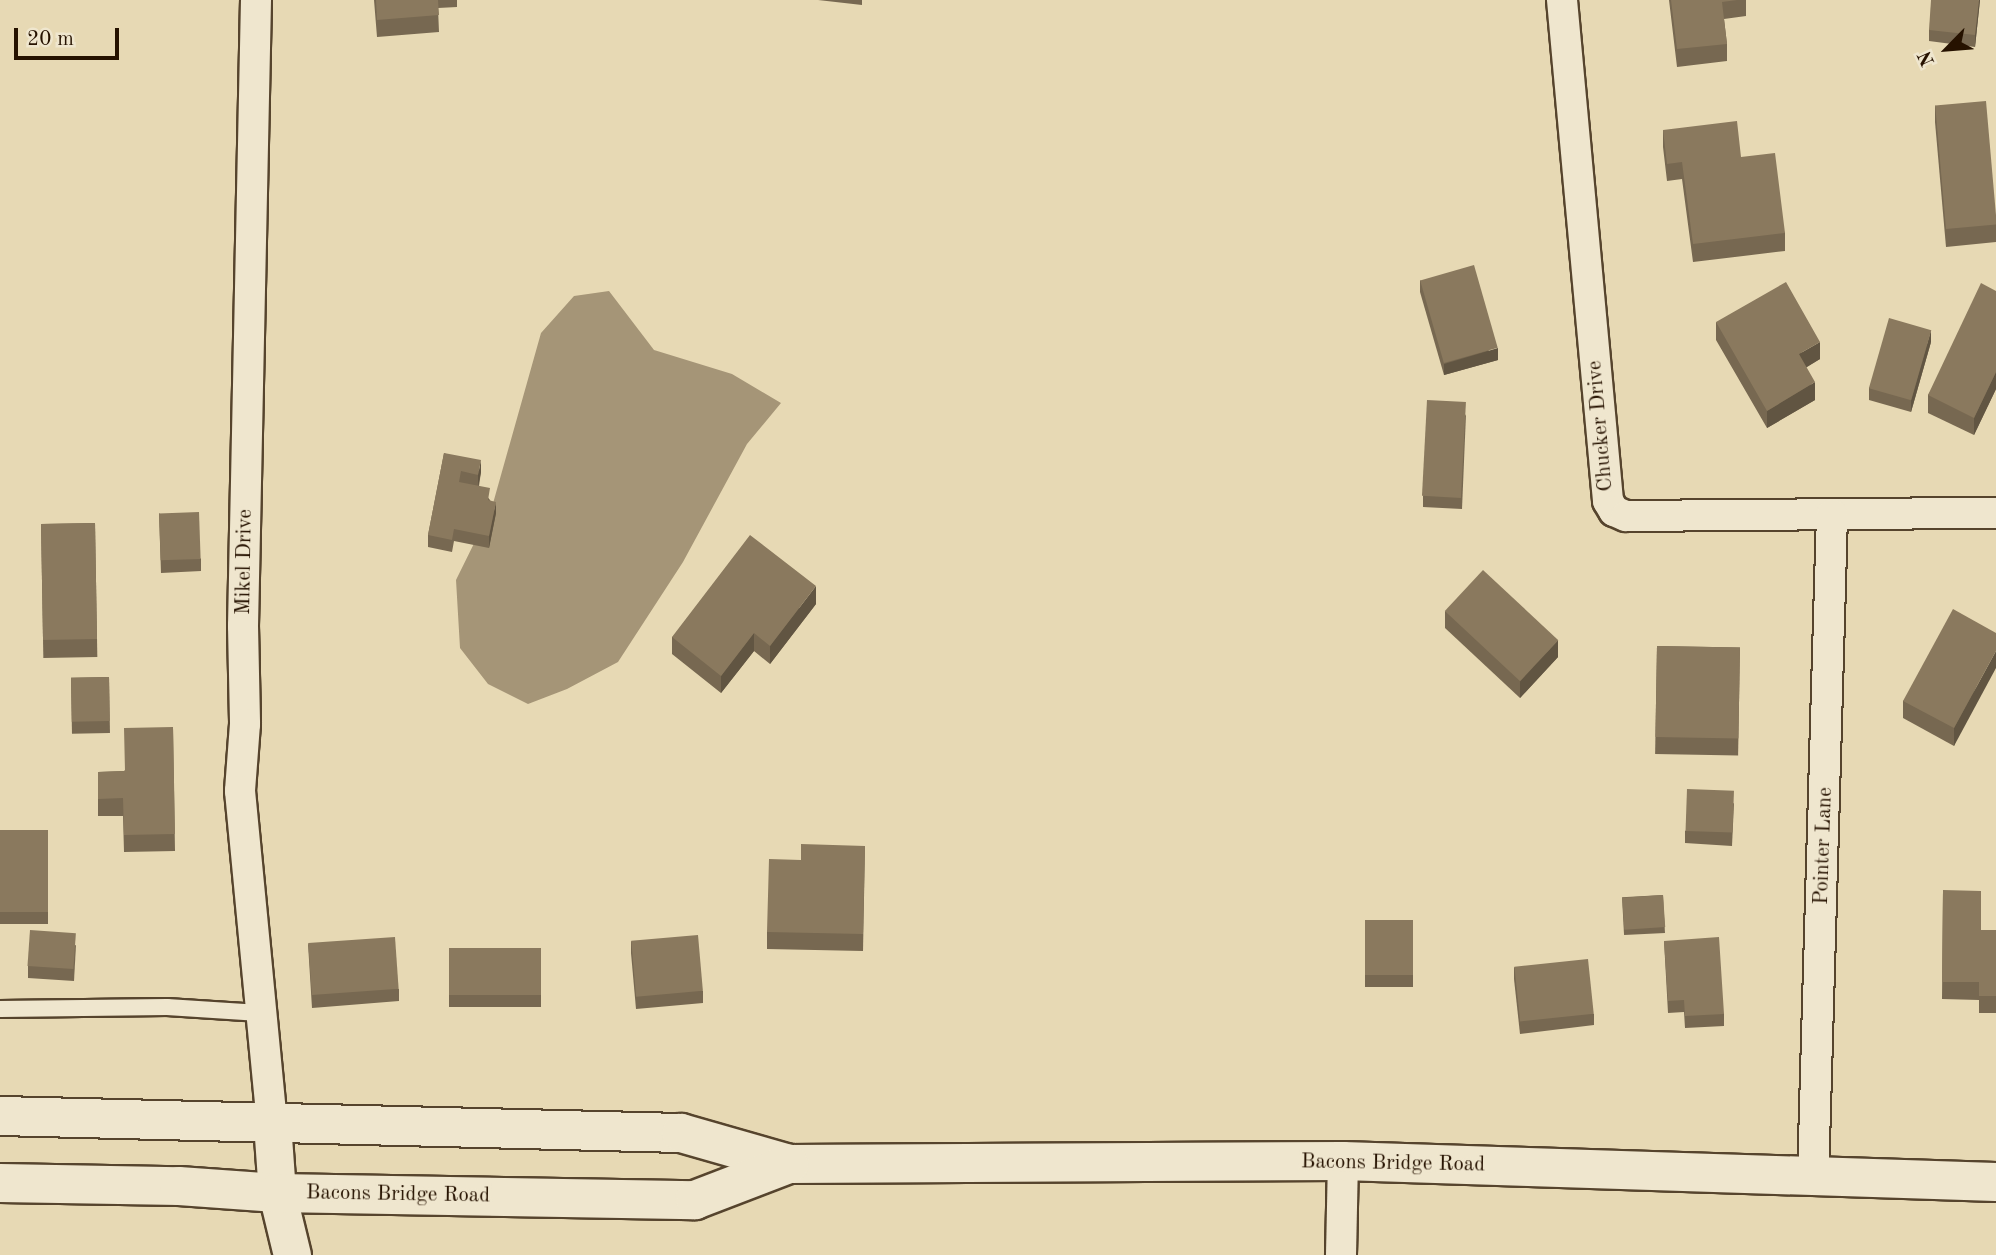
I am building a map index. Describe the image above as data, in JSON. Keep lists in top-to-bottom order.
{
  "streets": {
    "main road": ["Bacons Bridge Road"],
    "street": ["Chucker Drive", "Mikel Drive", "Pointer Lane"]
  },
  "crossings": [
    ["Chucker Drive", "Pointer Lane"],
    ["Mikel Drive", "Bacons Bridge Road"],
    ["Pointer Lane", "Bacons Bridge Road"]
  ],
  "scale_bar": "20 m",
  "north": "bottom left"
}
